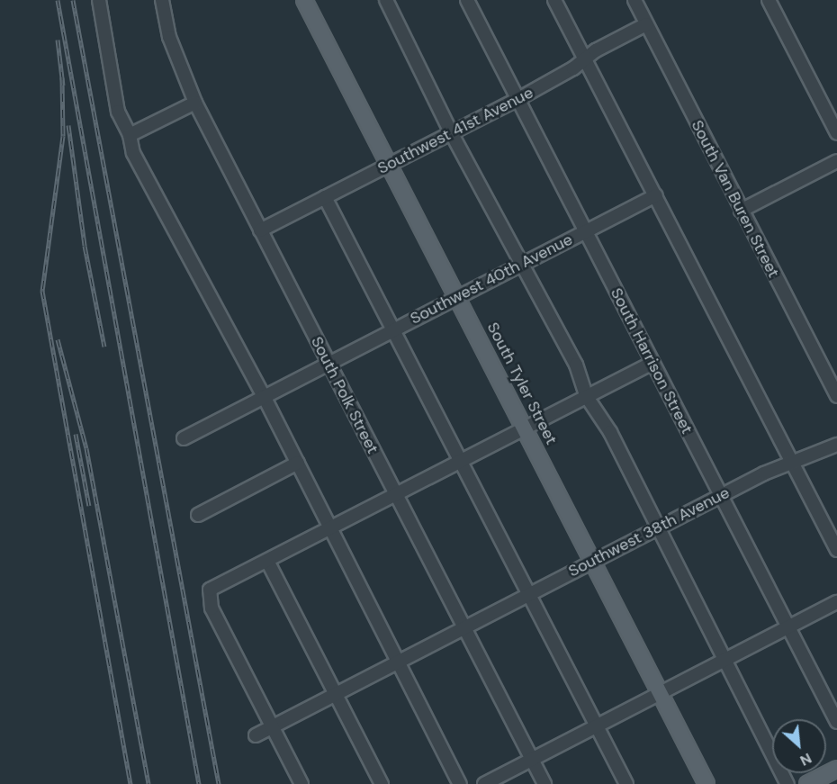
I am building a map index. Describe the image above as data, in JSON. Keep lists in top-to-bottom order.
{
  "streets": {
    "main road": ["South Tyler Street"],
    "street": [
      "Southwest 41st Avenue",
      "South Van Buren Street",
      "Southwest 40th Avenue",
      "South Harrison Street",
      "South Polk Street",
      "Southwest 38th Avenue"
    ]
  },
  "crossings": [
    ["Southwest 41st Avenue", "South Van Buren Street"],
    ["Southwest 41st Avenue", "South Harrison Street"],
    ["Southwest 41st Avenue", "South Tyler Street"],
    ["Southwest 41st Avenue", "South Polk Street"],
    ["Southwest 40th Avenue", "South Harrison Street"],
    ["Southwest 40th Avenue", "South Tyler Street"],
    ["Southwest 40th Avenue", "South Polk Street"],
    ["South Harrison Street", "Southwest 38th Avenue"],
    ["South Tyler Street", "Southwest 38th Avenue"],
    ["South Polk Street", "Southwest 38th Avenue"]
  ],
  "north": "bottom right"
}
